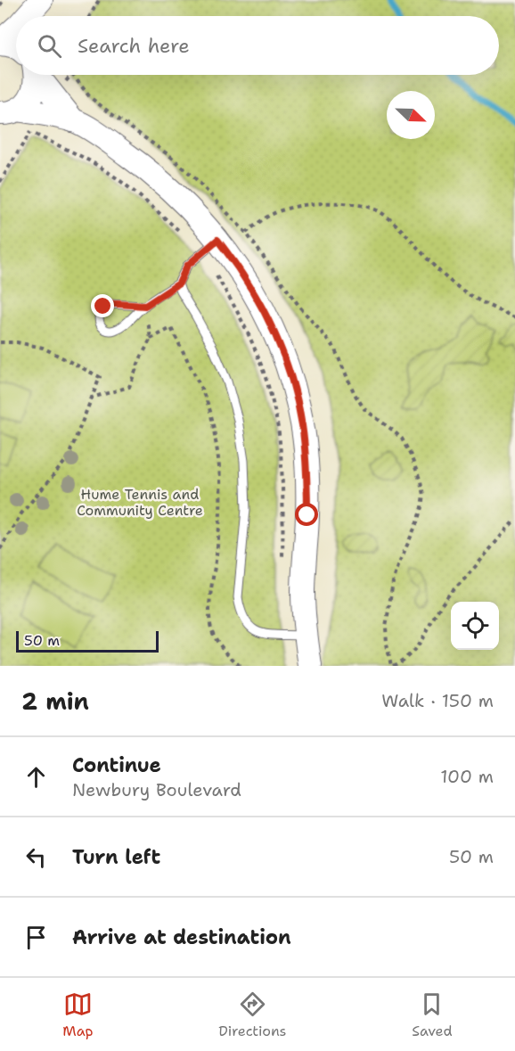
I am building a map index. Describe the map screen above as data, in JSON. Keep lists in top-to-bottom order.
{
  "parks": ["Hume Tennis and Community Centre"],
  "scale_bar": "50 m",
  "north": "bottom right",
  "page": {
    "search": "Search here",
    "scale": "50 m",
    "heading": ["2 min", "Walk · 150 m"],
    "list": [
      ["Continue", "Newbury Boulevard", "100 m"],
      ["Turn left", "50 m"],
      "Arrive at destination"
    ],
    "nav": ["Map", "Directions", "Saved"]
  }
}
